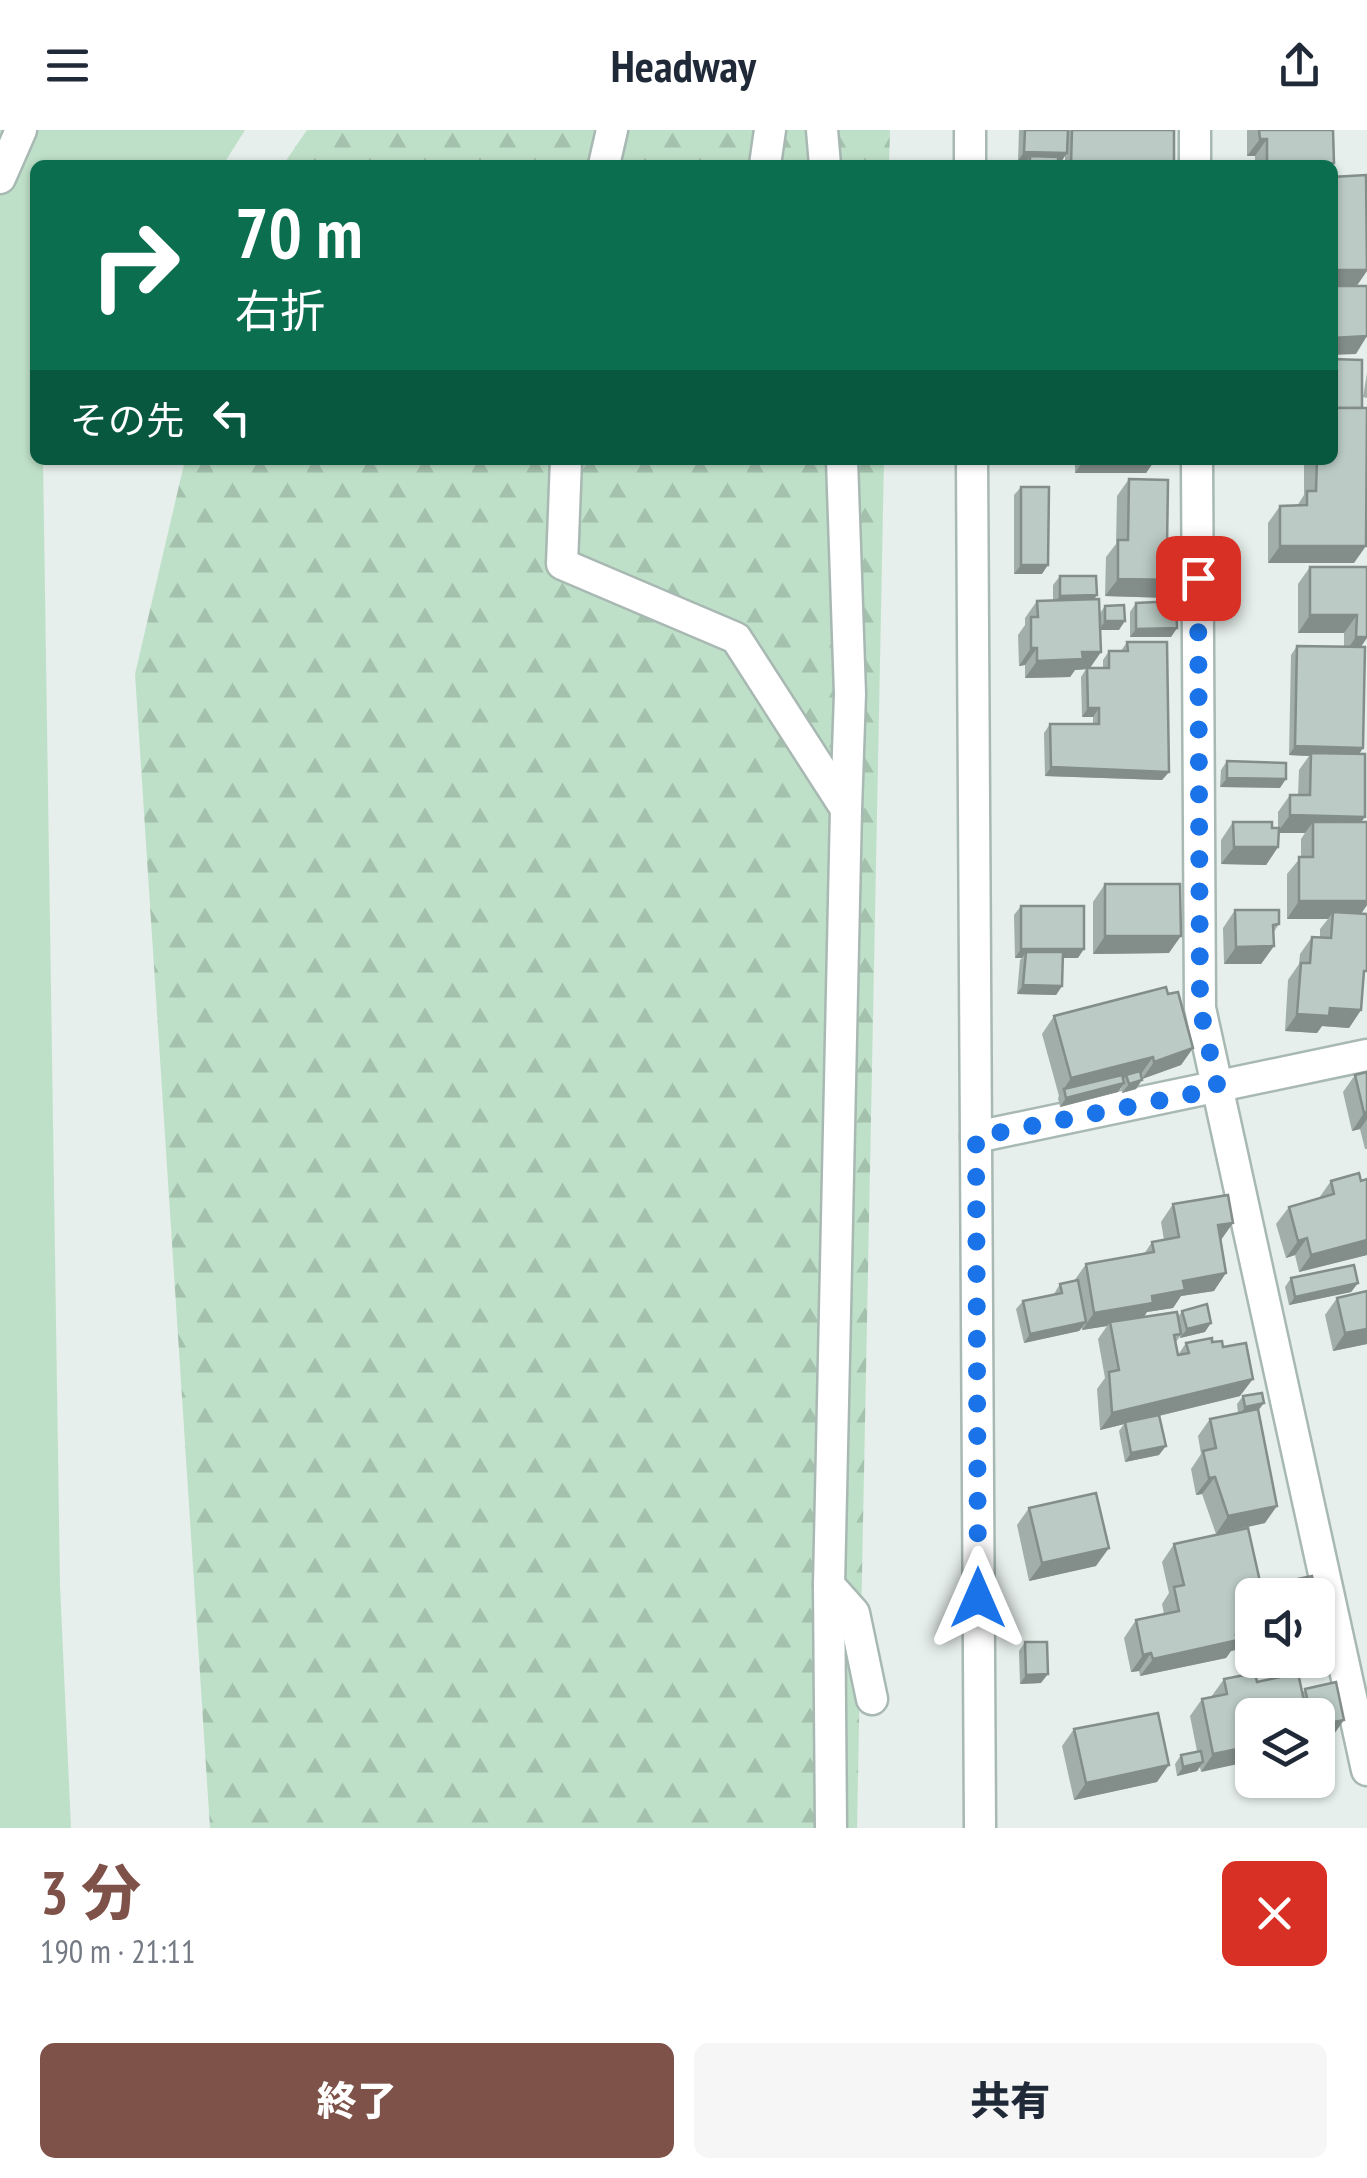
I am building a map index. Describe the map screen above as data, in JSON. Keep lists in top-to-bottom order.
{
  "page": {
    "header": "Headway",
    "turn": ["70 m", "右折"],
    "then": "その先",
    "heading": ["3 分", "190 m · 21:11"],
    "buttons": ["終了", "共有"]
  }
}
